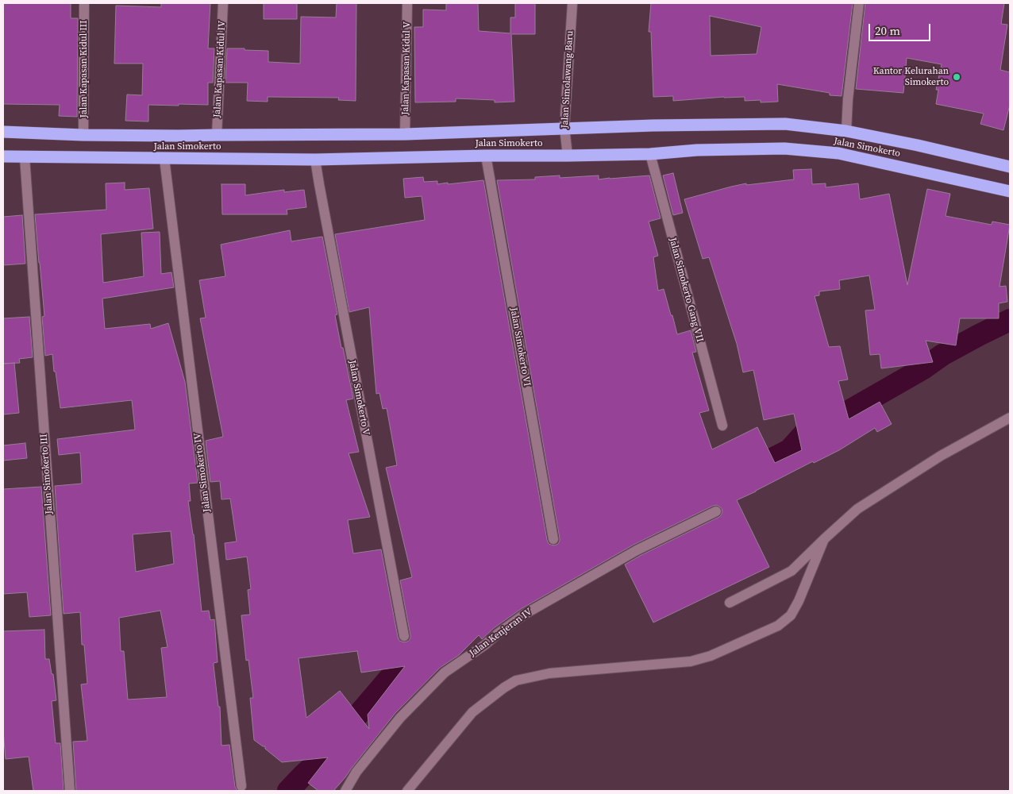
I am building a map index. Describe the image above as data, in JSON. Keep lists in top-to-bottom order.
{
  "streets": {
    "highway": ["Jalan Simokerto"],
    "street": [
      "Jalan Kapasan Kidul V",
      "Jalan Kapasan Kidul III",
      "Jalan Kapasan Kidul IV",
      "Jalan Simolawang Baru",
      "Jalan Simokerto Gang VII",
      "Jalan Simokerto VI",
      "Jalan Simokerto V",
      "Jalan Simokerto IV",
      "Jalan Simokerto III",
      "Jalan Kenjeran IV"
    ]
  },
  "crossings": [
    ["Jalan Kapasan Kidul V", "Jalan Simokerto"],
    ["Jalan Kapasan Kidul III", "Jalan Simokerto"],
    ["Jalan Kapasan Kidul IV", "Jalan Simokerto"],
    ["Jalan Simolawang Baru", "Jalan Simokerto"],
    ["Jalan Simokerto", "Jalan Simokerto Gang VII"],
    ["Jalan Simokerto", "Jalan Simokerto VI"],
    ["Jalan Simokerto", "Jalan Simokerto V"],
    ["Jalan Simokerto", "Jalan Simokerto IV"],
    ["Jalan Simokerto", "Jalan Simokerto III"]
  ],
  "places": ["Kantor Kelurahan Simokerto"],
  "scale_bar": "20 m"
}
